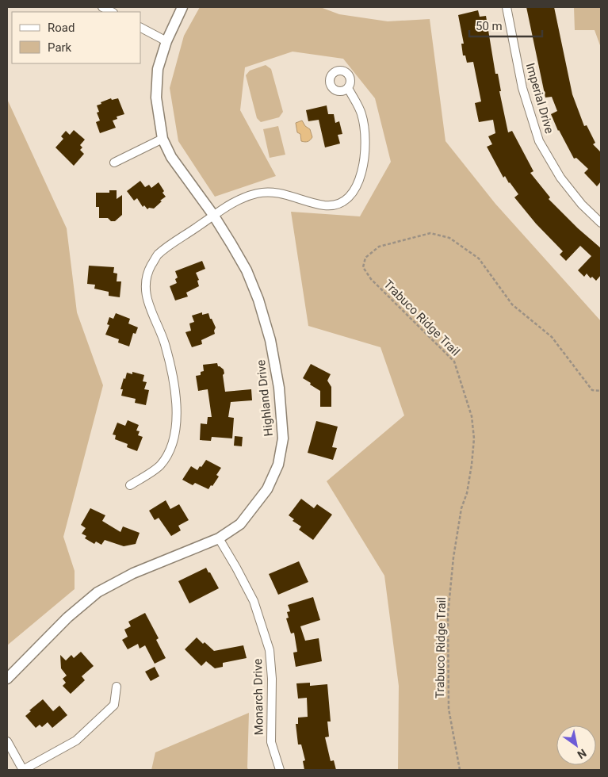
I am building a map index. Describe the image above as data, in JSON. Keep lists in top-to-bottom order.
{
  "streets": {
    "street": ["Imperial Drive", "Highland Drive", "Monarch Drive"],
    "path": ["Trabuco Ridge Trail"]
  },
  "crossings": [
    ["Highland Drive", "Monarch Drive"]
  ],
  "legend": ["Road", "Park"],
  "scale_bar": "50 m",
  "north": "bottom right"
}
